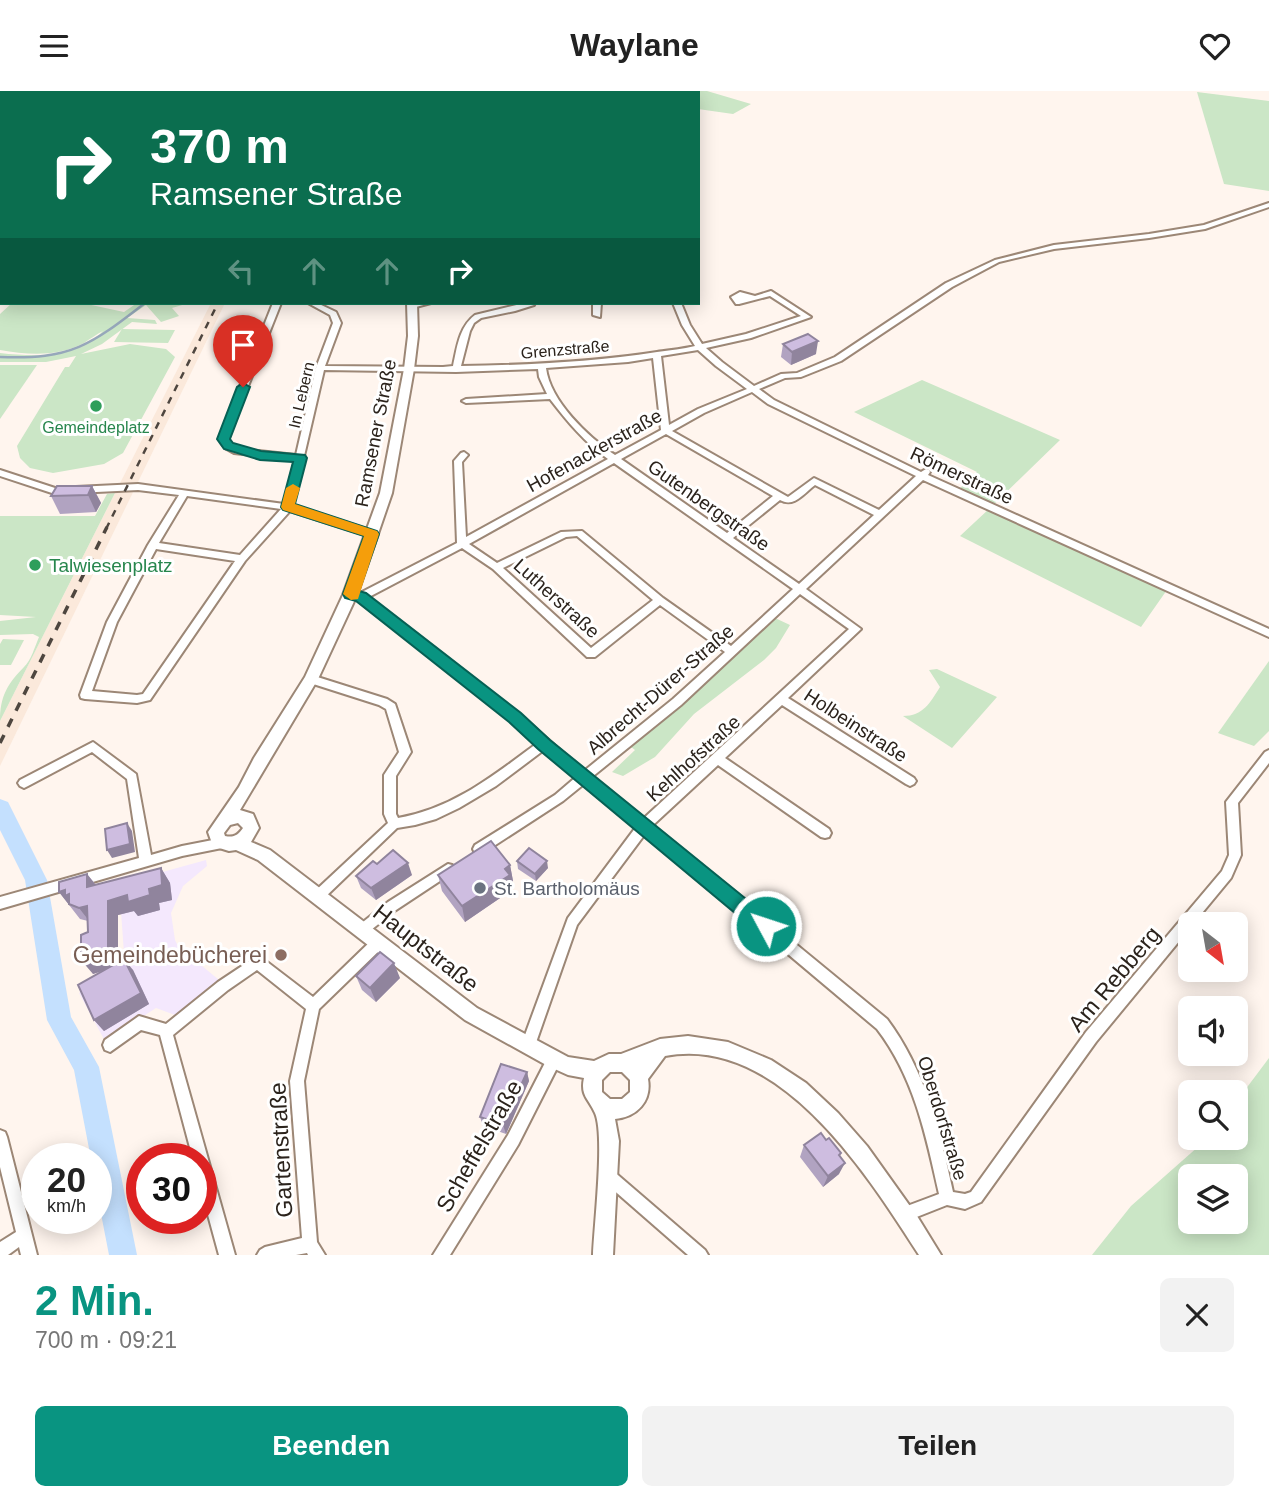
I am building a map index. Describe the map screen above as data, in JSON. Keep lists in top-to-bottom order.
{
  "streets": {
    "main road": ["Ramsener Straße", "Hauptstraße"],
    "street": [
      "Grenzstraße",
      "In Lebern",
      "Hofenackerstraße",
      "Römerstraße",
      "Gutenbergstraße",
      "Lutherstraße",
      "Albrecht-Dürer-Straße",
      "Holbeinstraße",
      "Kehlhofstraße",
      "Am Rebberg",
      "Oberdorfstraße",
      "Scheffelstraße",
      "Gartenstraße"
    ]
  },
  "crossings": [
    ["Grenzstraße", "In Lebern"],
    ["Grenzstraße", "Ramsener Straße"],
    ["Grenzstraße", "Römerstraße"],
    ["Grenzstraße", "Gutenbergstraße"],
    ["Ramsener Straße", "Hofenackerstraße"],
    ["Ramsener Straße", "Hauptstraße"],
    ["Ramsener Straße", "Oberdorfstraße"],
    ["Hofenackerstraße", "Römerstraße"],
    ["Hofenackerstraße", "Gutenbergstraße"],
    ["Hofenackerstraße", "Lutherstraße"],
    ["Hofenackerstraße", "Oberdorfstraße"],
    ["Römerstraße", "Albrecht-Dürer-Straße"],
    ["Gutenbergstraße", "Albrecht-Dürer-Straße"],
    ["Gutenbergstraße", "Kehlhofstraße"],
    ["Albrecht-Dürer-Straße", "Hauptstraße"],
    ["Albrecht-Dürer-Straße", "Oberdorfstraße"],
    ["Holbeinstraße", "Kehlhofstraße"],
    ["Kehlhofstraße", "Hauptstraße"],
    ["Kehlhofstraße", "Oberdorfstraße"],
    ["Hauptstraße", "Scheffelstraße"],
    ["Am Rebberg", "Oberdorfstraße"]
  ],
  "places": [
    "Gemeindeplatz",
    "Talwiesenplatz",
    "St. Bartholomäus",
    "Gemeindebücherei"
  ],
  "north": "bottom right",
  "page": {
    "header": "Waylane",
    "turn": ["370 m", "Ramsener Straße"],
    "speed": "20 km/h",
    "limit": "30",
    "heading": ["2 Min.", "700 m · 09:21"],
    "buttons": ["Beenden", "Teilen"]
  }
}
